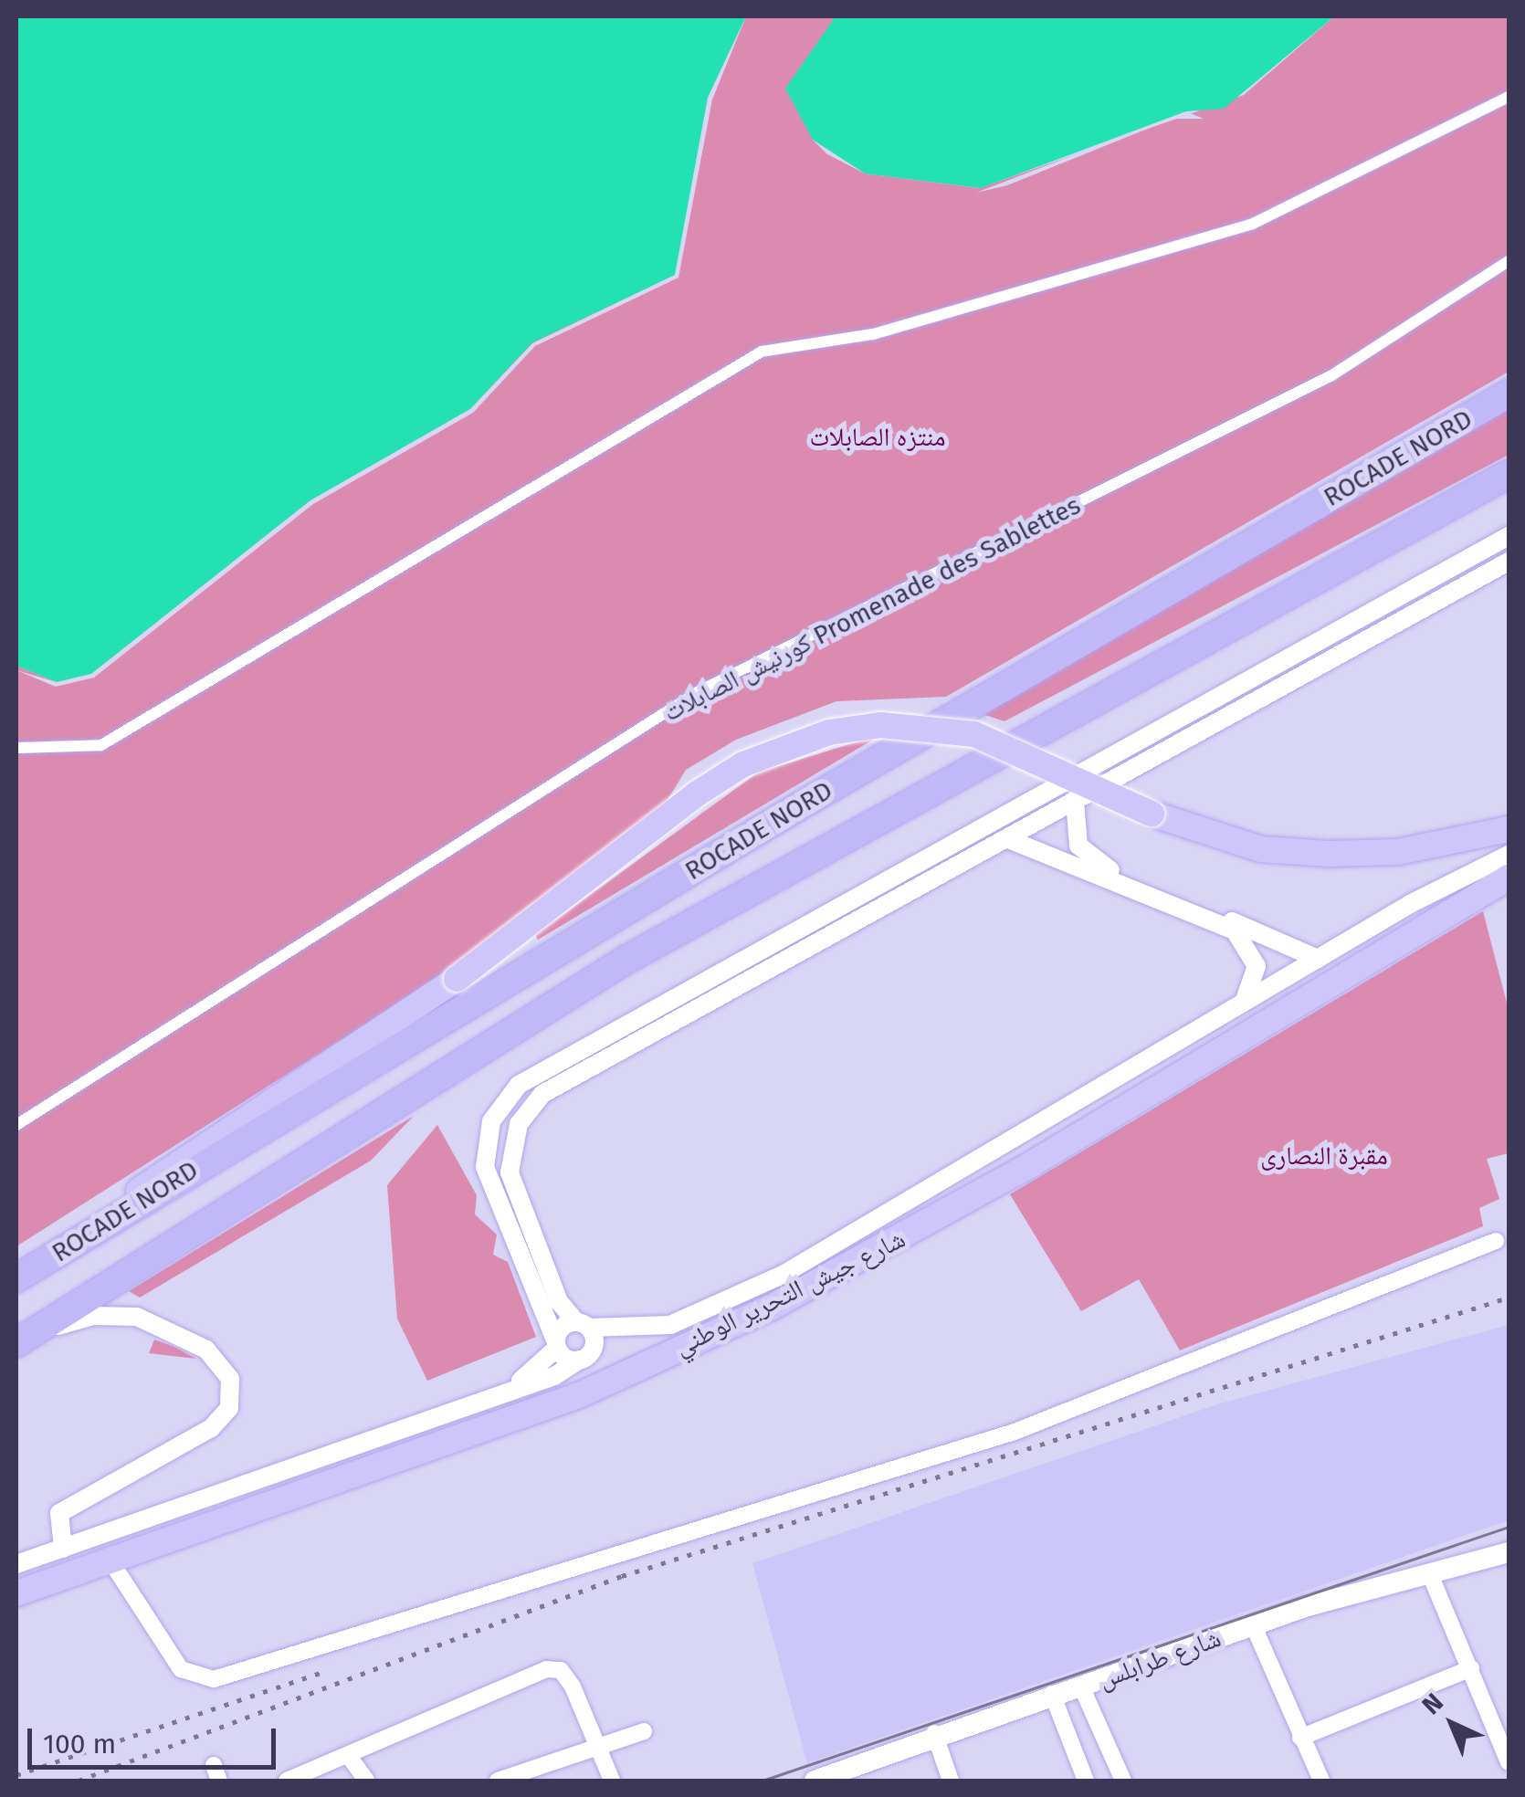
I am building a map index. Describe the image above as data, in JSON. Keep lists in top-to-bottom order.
{
  "streets": {
    "highway": ["ROCADE NORD", "شارع جيش التحرير الوطني"],
    "main road": ["شارع طرابلس"],
    "street": ["كورنيش الصابلات Promenade des Sablettes"]
  },
  "parks": ["منتزه الصابلات", "مقبرة النصارى"],
  "scale_bar": "100 m",
  "north": "top left"
}
